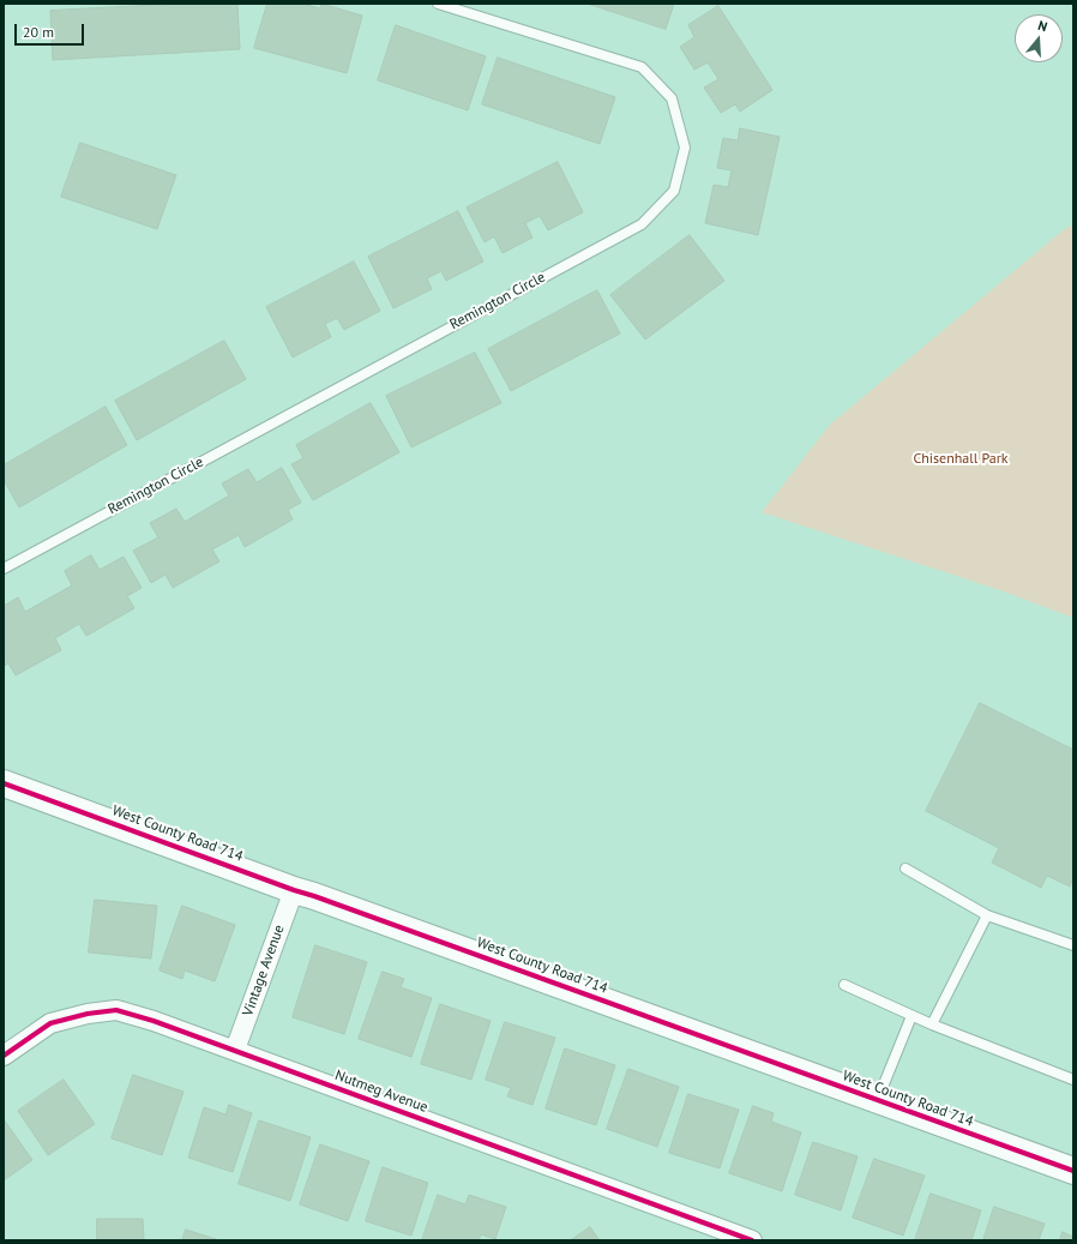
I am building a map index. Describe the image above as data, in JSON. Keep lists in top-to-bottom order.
{
  "streets": {
    "street": ["West County Road 714", "Vintage Avenue", "Nutmeg Avenue"],
    "lane": ["Remington Circle"]
  },
  "crossings": [
    ["West County Road 714", "Vintage Avenue"],
    ["Vintage Avenue", "Nutmeg Avenue"]
  ],
  "parks": ["Chisenhall Park"],
  "scale_bar": "20 m",
  "north": "top"
}
